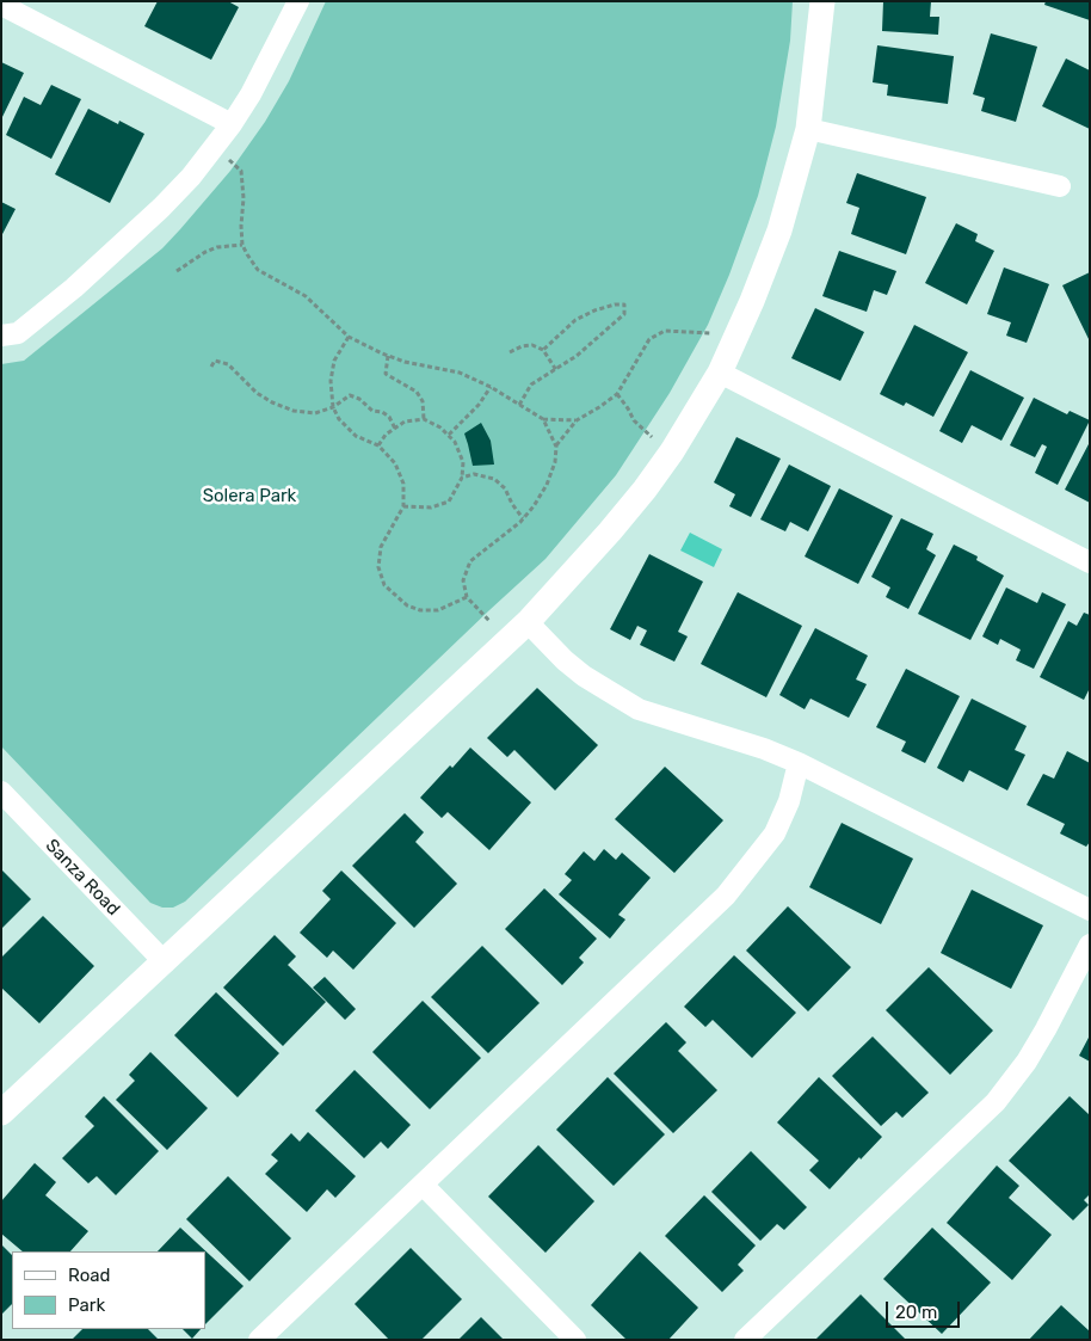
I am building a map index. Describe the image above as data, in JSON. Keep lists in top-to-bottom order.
{
  "streets": {
    "street": ["Sanza Road"]
  },
  "parks": ["Solera Park"],
  "legend": ["Road", "Park"],
  "scale_bar": "20 m"
}
